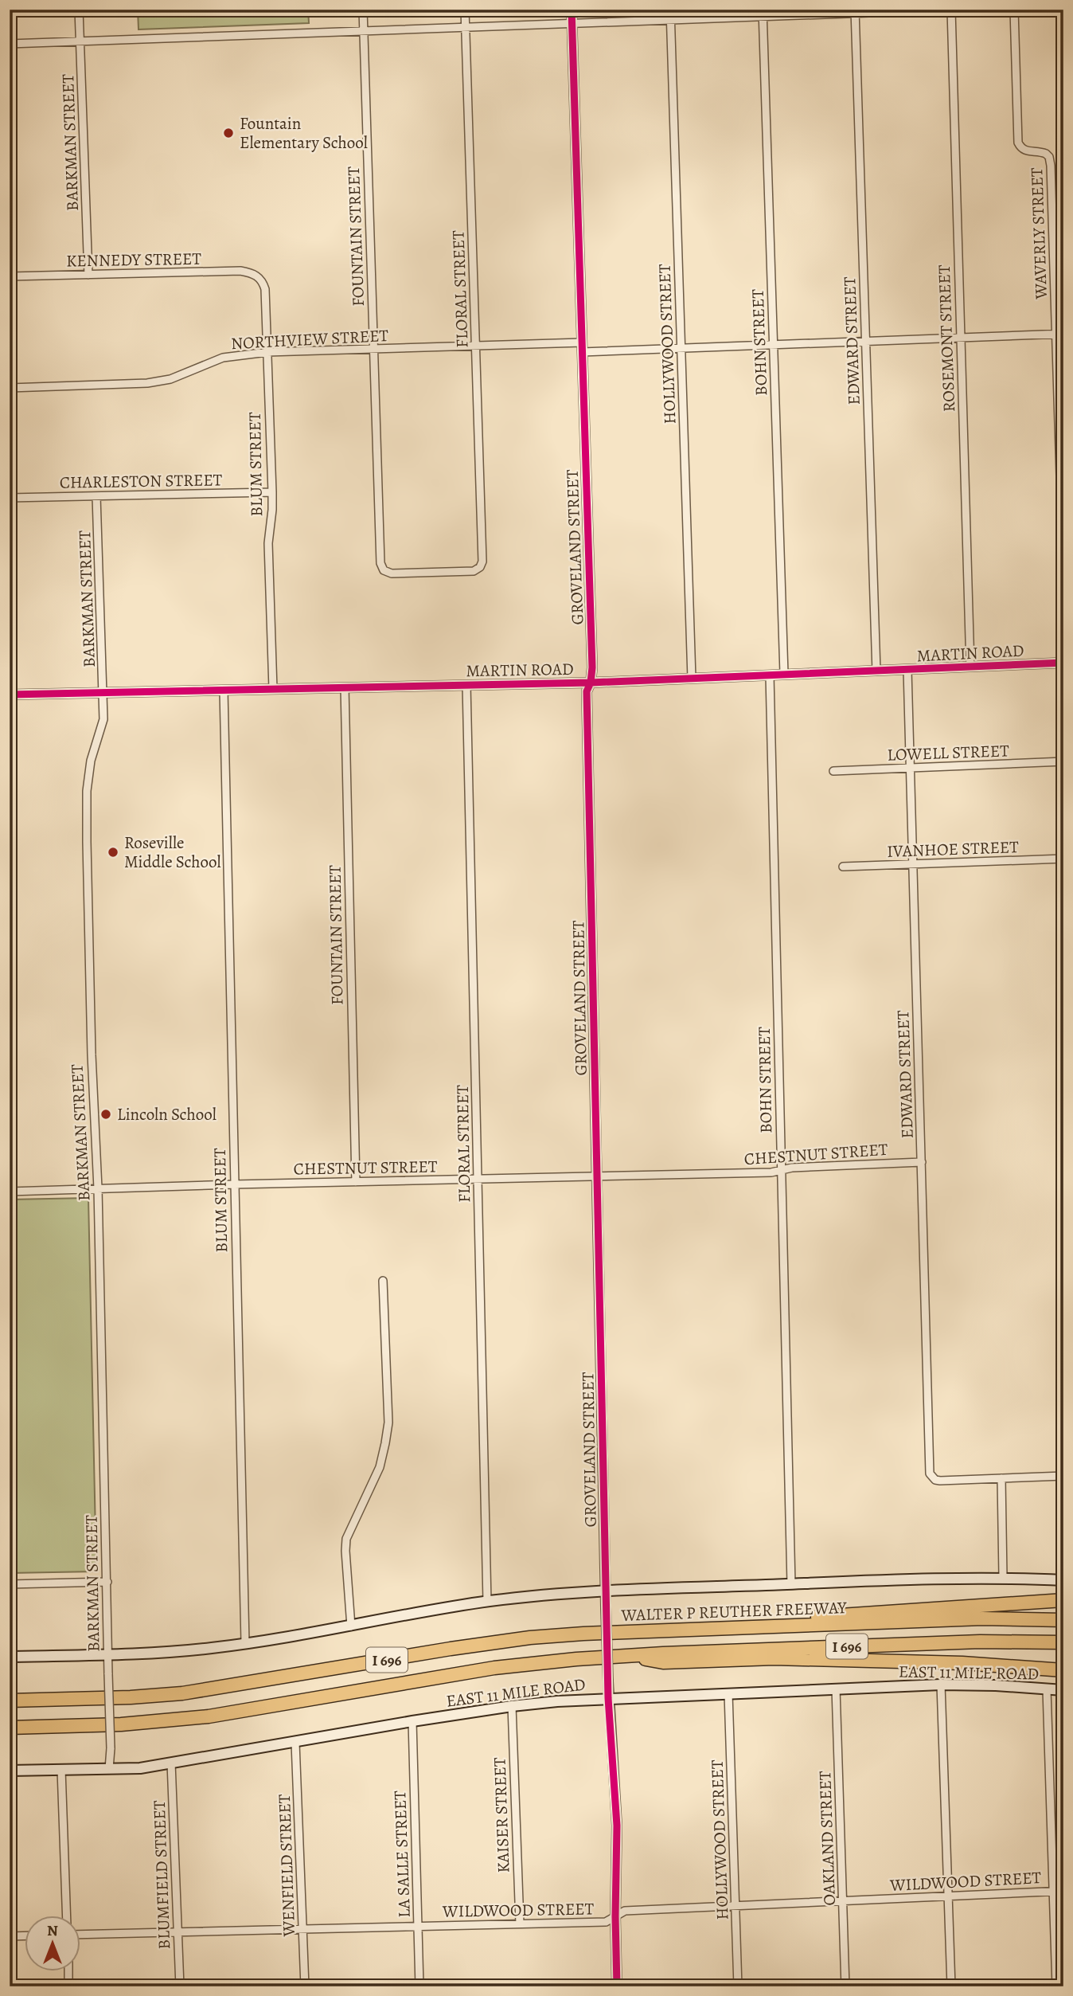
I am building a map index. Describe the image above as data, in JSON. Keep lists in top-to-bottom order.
{
  "streets": {
    "highway": ["WALTER P REUTHER FREEWAY", "I 696"],
    "main road": ["EAST 11 MILE ROAD"],
    "street": [
      "BARKMAN STREET",
      "WAVERLY STREET",
      "FOUNTAIN STREET",
      "KENNEDY STREET",
      "FLORAL STREET",
      "ROSEMONT STREET",
      "NORTHVIEW STREET",
      "EDWARD STREET",
      "BOHN STREET",
      "HOLLYWOOD STREET",
      "BLUM STREET",
      "CHARLESTON STREET",
      "GROVELAND STREET",
      "MARTIN ROAD",
      "LOWELL STREET",
      "IVANHOE STREET",
      "CHESTNUT STREET",
      "KAISER STREET",
      "OAKLAND STREET",
      "LA SALLE STREET",
      "WENFIELD STREET",
      "BLUMFIELD STREET",
      "WILDWOOD STREET"
    ]
  },
  "crossings": [
    ["BARKMAN STREET", "KENNEDY STREET"],
    ["BARKMAN STREET", "CHARLESTON STREET"],
    ["BARKMAN STREET", "MARTIN ROAD"],
    ["BARKMAN STREET", "CHESTNUT STREET"],
    ["BARKMAN STREET", "EAST 11 MILE ROAD"],
    ["FOUNTAIN STREET", "FLORAL STREET"],
    ["FOUNTAIN STREET", "NORTHVIEW STREET"],
    ["FOUNTAIN STREET", "MARTIN ROAD"],
    ["FOUNTAIN STREET", "CHESTNUT STREET"],
    ["KENNEDY STREET", "BLUM STREET"],
    ["FLORAL STREET", "NORTHVIEW STREET"],
    ["FLORAL STREET", "MARTIN ROAD"],
    ["FLORAL STREET", "CHESTNUT STREET"],
    ["ROSEMONT STREET", "MARTIN ROAD"],
    ["NORTHVIEW STREET", "BLUM STREET"],
    ["NORTHVIEW STREET", "GROVELAND STREET"],
    ["EDWARD STREET", "MARTIN ROAD"],
    ["EDWARD STREET", "LOWELL STREET"],
    ["EDWARD STREET", "IVANHOE STREET"],
    ["EDWARD STREET", "CHESTNUT STREET"],
    ["BOHN STREET", "MARTIN ROAD"],
    ["BOHN STREET", "CHESTNUT STREET"],
    ["HOLLYWOOD STREET", "MARTIN ROAD"],
    ["HOLLYWOOD STREET", "EAST 11 MILE ROAD"],
    ["HOLLYWOOD STREET", "WILDWOOD STREET"],
    ["BLUM STREET", "CHARLESTON STREET"],
    ["BLUM STREET", "MARTIN ROAD"],
    ["BLUM STREET", "CHESTNUT STREET"],
    ["GROVELAND STREET", "MARTIN ROAD"],
    ["GROVELAND STREET", "CHESTNUT STREET"],
    ["GROVELAND STREET", "EAST 11 MILE ROAD"],
    ["GROVELAND STREET", "WILDWOOD STREET"],
    ["EAST 11 MILE ROAD", "KAISER STREET"],
    ["EAST 11 MILE ROAD", "OAKLAND STREET"],
    ["EAST 11 MILE ROAD", "LA SALLE STREET"],
    ["EAST 11 MILE ROAD", "WENFIELD STREET"],
    ["EAST 11 MILE ROAD", "BLUMFIELD STREET"],
    ["KAISER STREET", "WILDWOOD STREET"],
    ["OAKLAND STREET", "WILDWOOD STREET"],
    ["LA SALLE STREET", "WILDWOOD STREET"],
    ["WENFIELD STREET", "WILDWOOD STREET"],
    ["BLUMFIELD STREET", "WILDWOOD STREET"]
  ],
  "places": ["Fountain Elementary School", "Roseville Middle School", "Lincoln School"],
  "north": "top"
}
